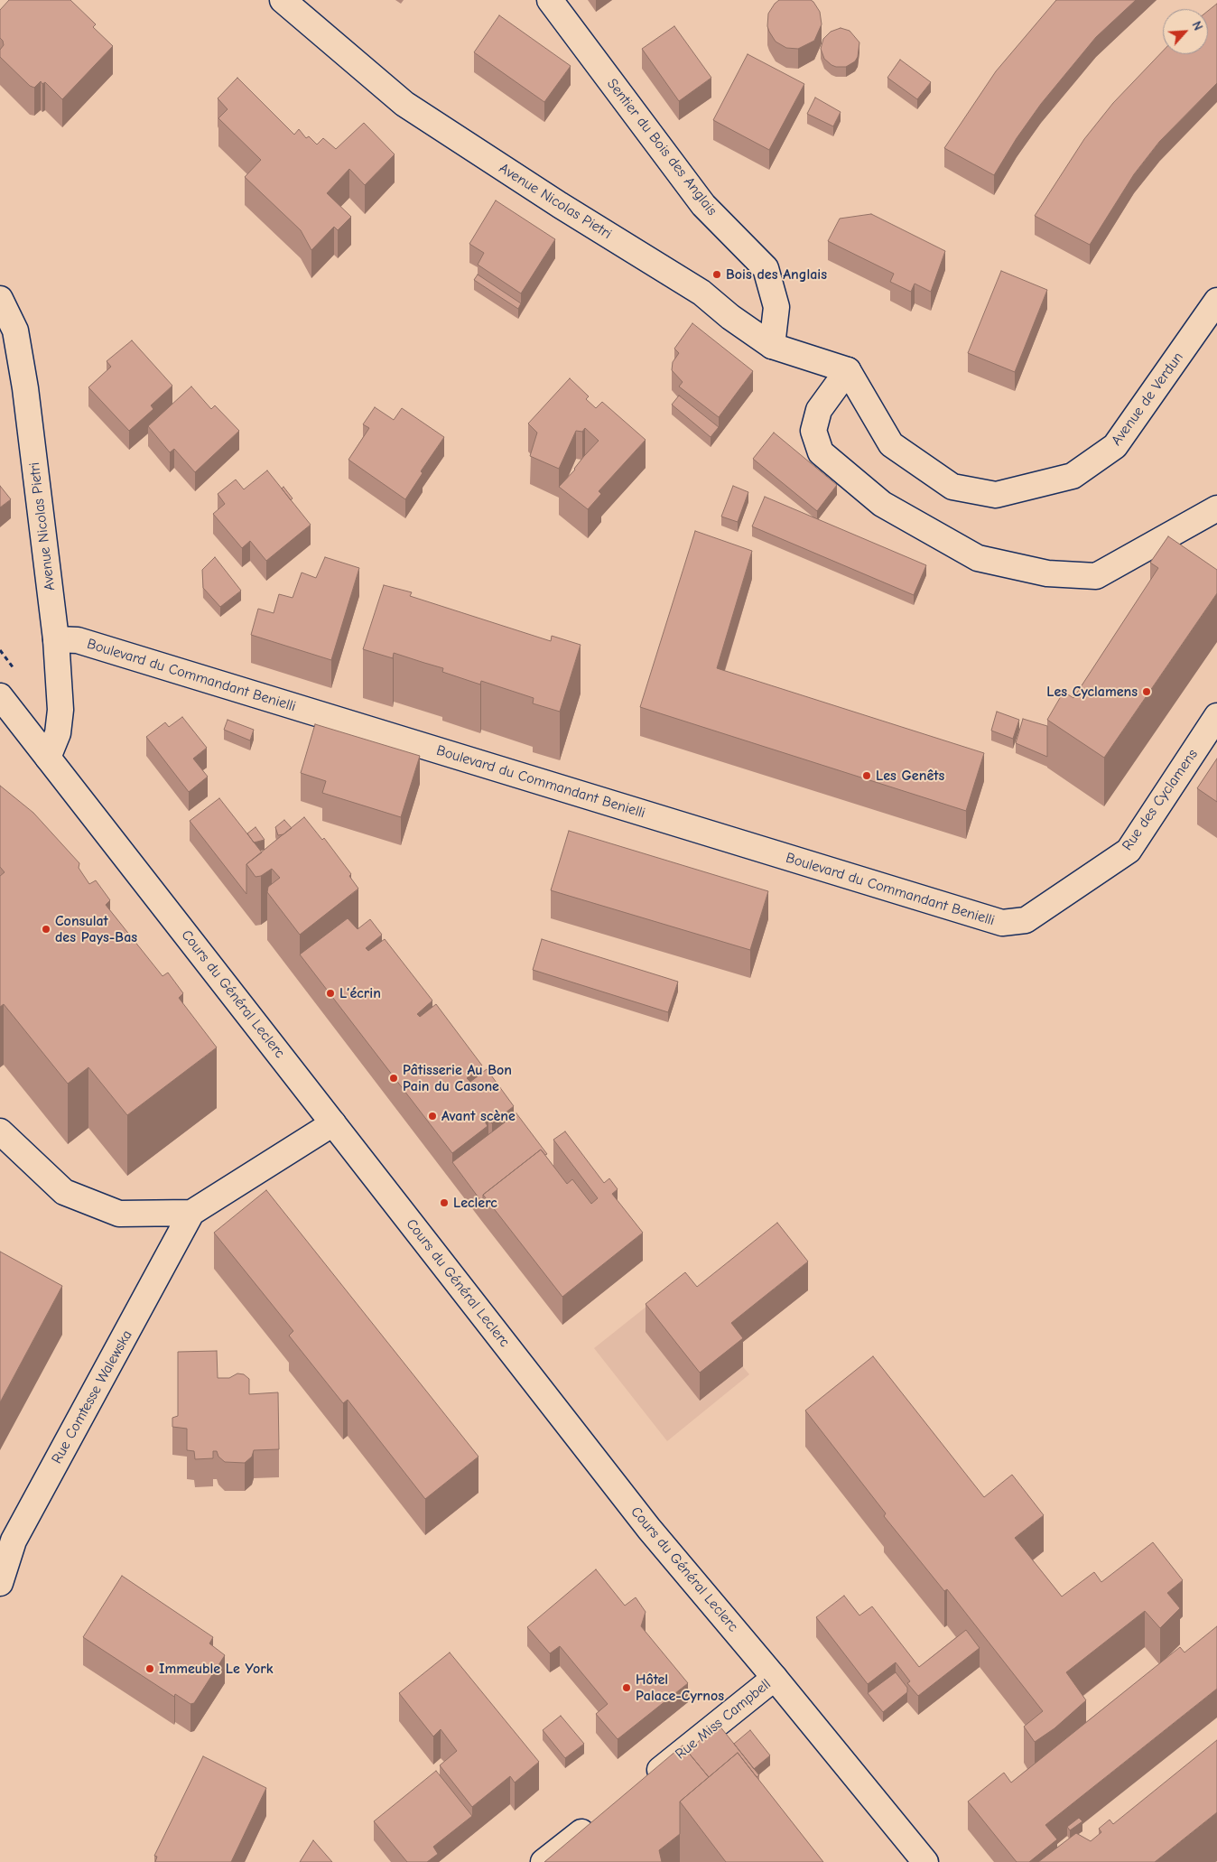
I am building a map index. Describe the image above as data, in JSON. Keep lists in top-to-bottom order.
{
  "streets": {
    "street": [
      "Sentier du Bois des Anglais",
      "Avenue Nicolas Pietri",
      "Avenue de Verdun",
      "Boulevard du Commandant Benielli",
      "Rue des Cyclamens",
      "Cours du Général Leclerc",
      "Rue Comtesse Walewska",
      "Rue Miss Campbell"
    ]
  },
  "crossings": [
    ["Sentier du Bois des Anglais", "Avenue Nicolas Pietri"],
    ["Avenue Nicolas Pietri", "Avenue de Verdun"],
    ["Avenue Nicolas Pietri", "Boulevard du Commandant Benielli"],
    ["Avenue Nicolas Pietri", "Cours du Général Leclerc"],
    ["Boulevard du Commandant Benielli", "Rue des Cyclamens"],
    ["Cours du Général Leclerc", "Rue Miss Campbell"]
  ],
  "places": [
    "Bois des Anglais",
    "Les Cyclamens",
    "Les Genêts",
    "Consulat des Pays-Bas",
    "L’écrin",
    "Pâtisserie Au Bon Pain du Casone",
    "Avant scène",
    "Leclerc",
    "Immeuble Le York",
    "Hôtel Palace-Cyrnos"
  ],
  "north": "top right"
}
